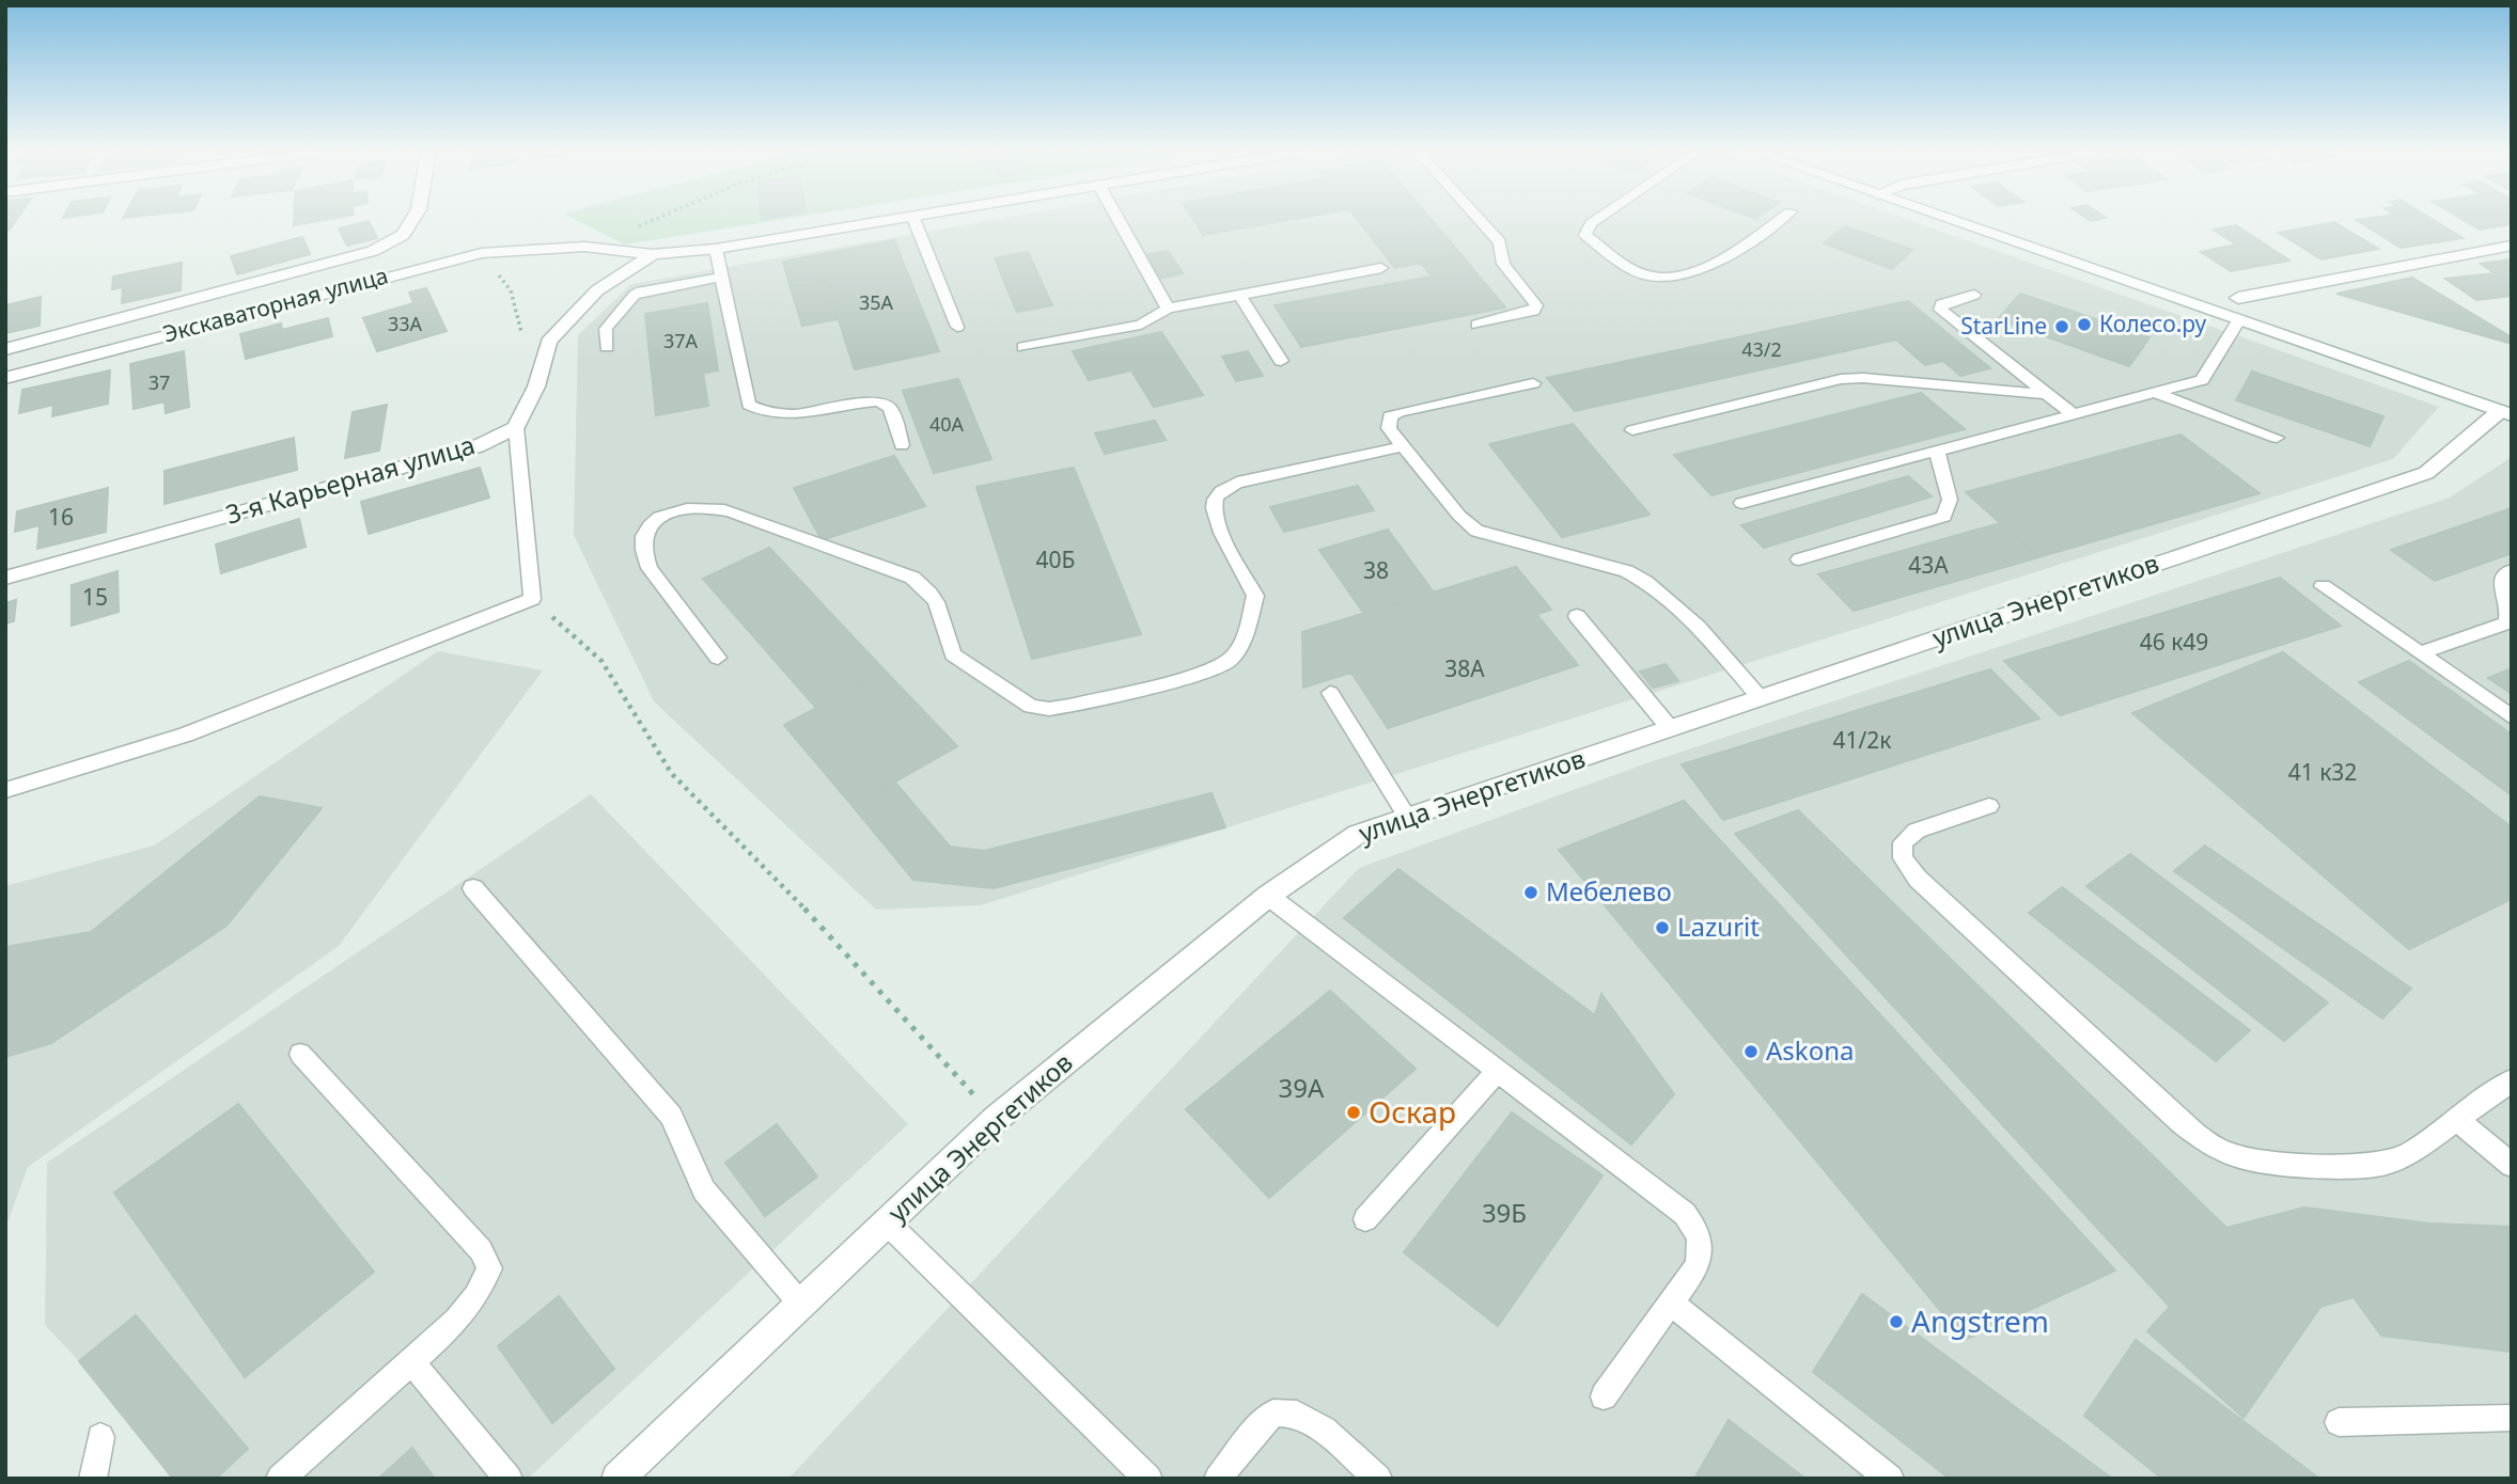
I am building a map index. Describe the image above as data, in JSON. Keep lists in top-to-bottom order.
{
  "streets": {
    "street": ["Экскаваторная улица", "3-я Карьерная улица", "улица Энергетиков"]
  },
  "places": [
    "Колесо.ру",
    "StarLine",
    "Мебелево",
    "Lazurit",
    "Askona",
    "Оскар",
    "Angstrem"
  ],
  "house_numbers": [
    "35А",
    "33А",
    "37А",
    "43/2",
    "37",
    "40А",
    "16",
    "40Б",
    "43А",
    "38",
    "15",
    "46 к49",
    "38А",
    "41/2к",
    "41 к32",
    "39А",
    "39Б"
  ]
}
